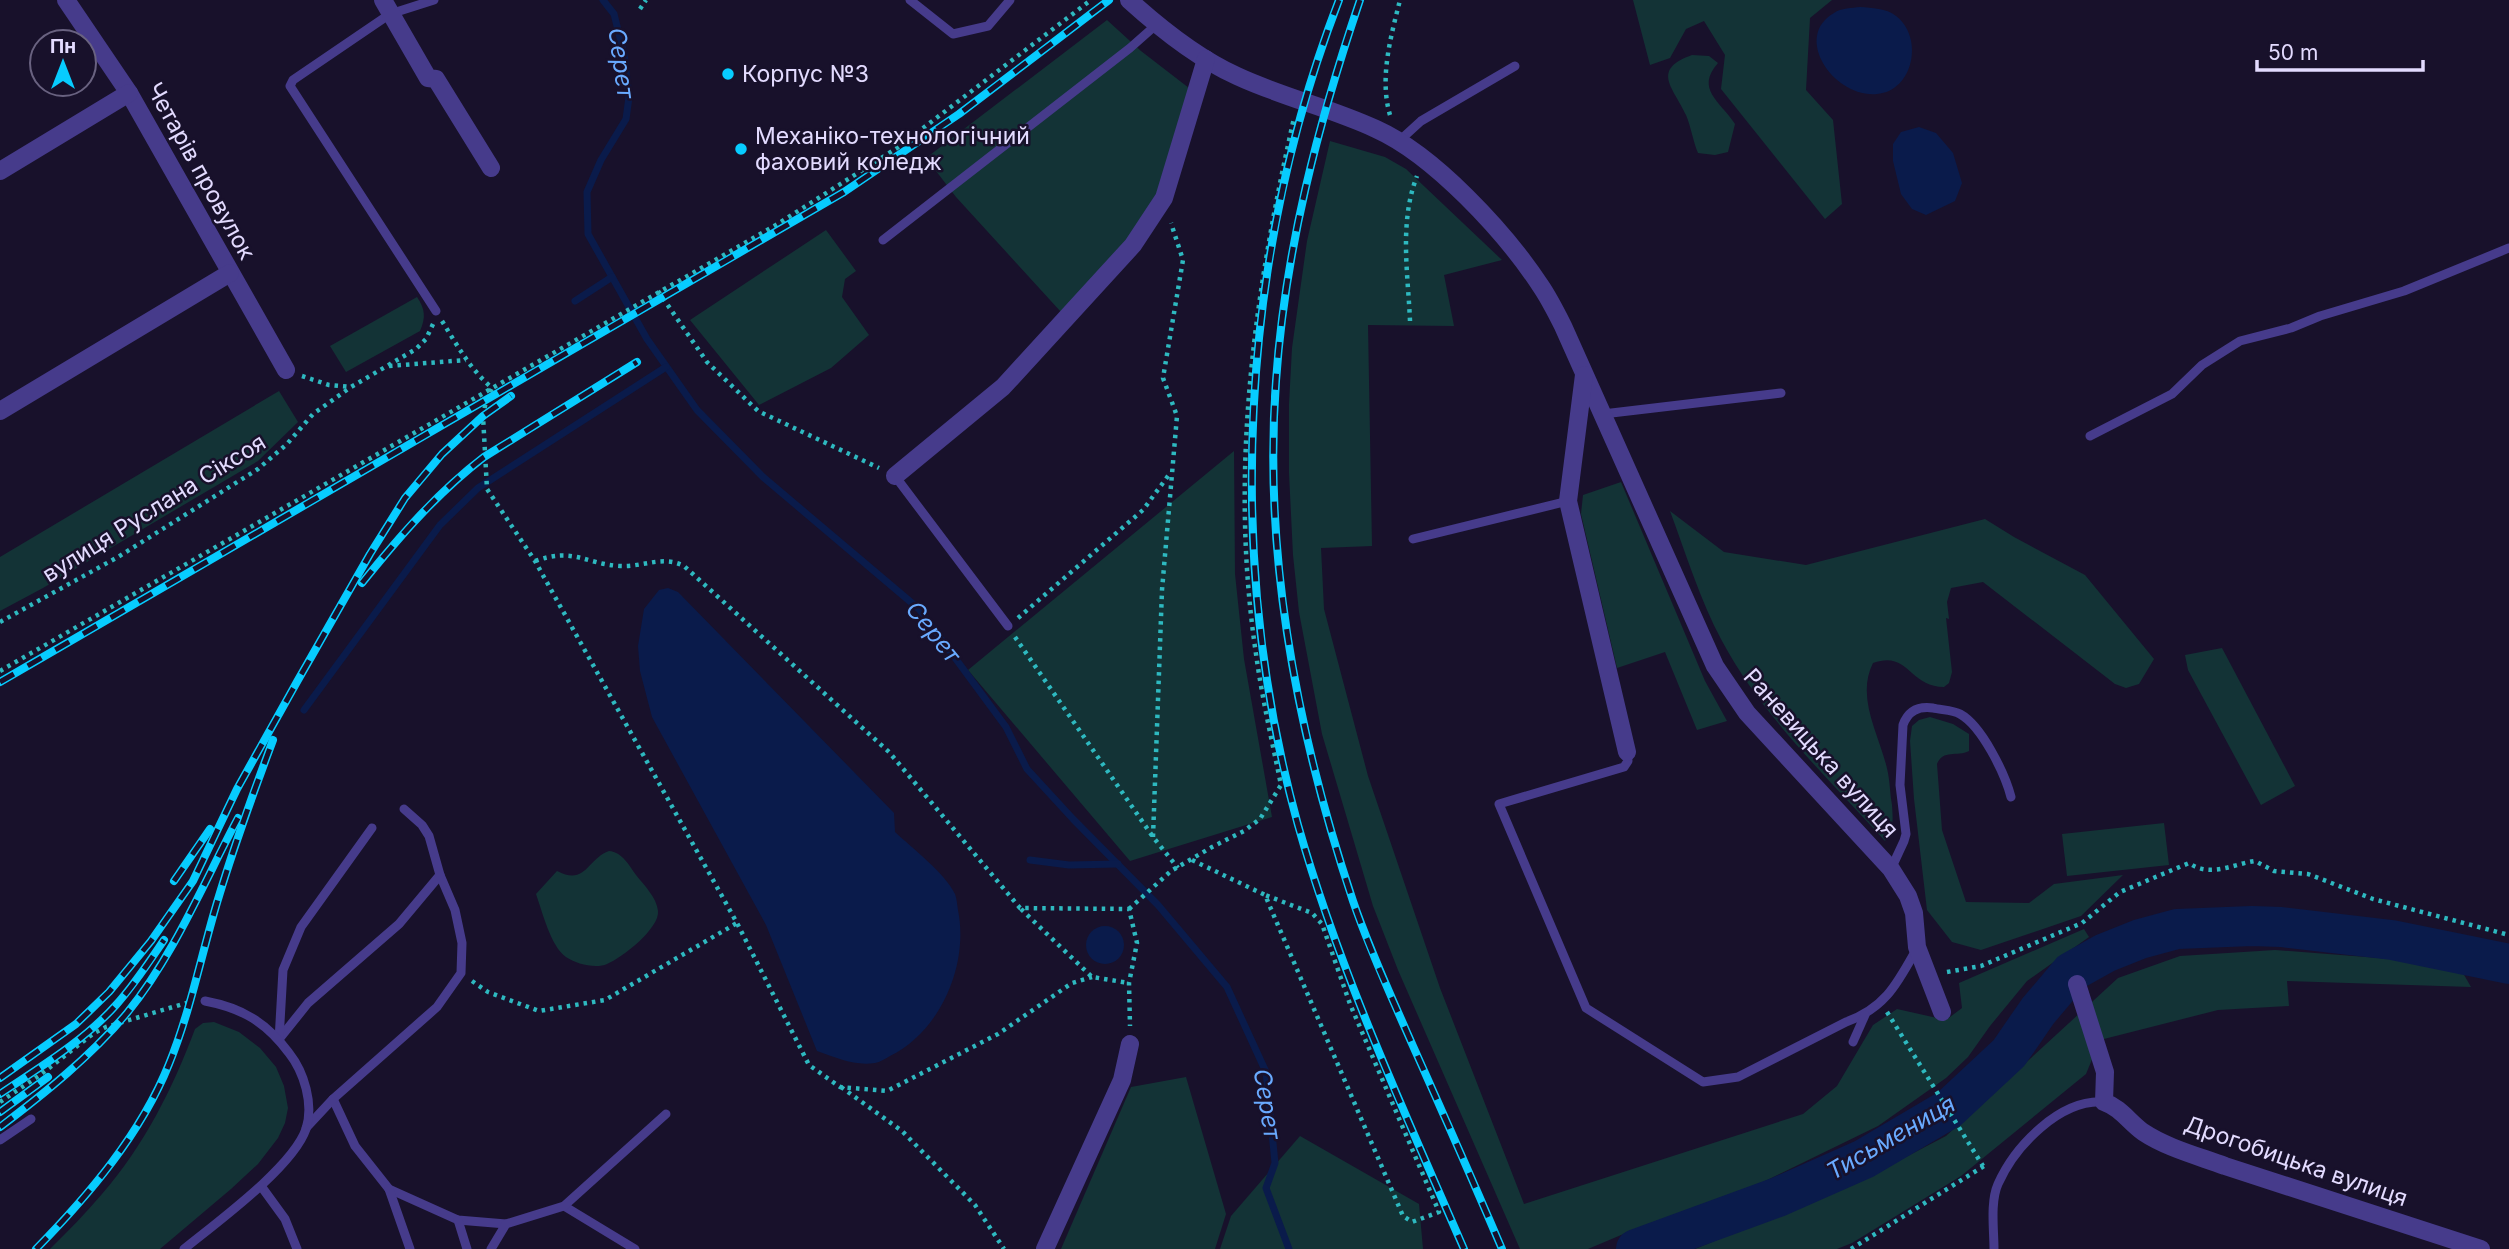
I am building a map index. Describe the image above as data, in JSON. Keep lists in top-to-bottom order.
{
  "streets": {
    "street": ["Четарів провулок", "Раневицька вулиця", "Дрогобицька вулиця"],
    "path": ["вулиця Руслана Сіксоя"]
  },
  "water": ["Серет", "Тисьмениця"],
  "places": ["Корпус №3", "Механіко-технологічний фаховий коледж"],
  "scale_bar": "50 m",
  "north": "top"
}
